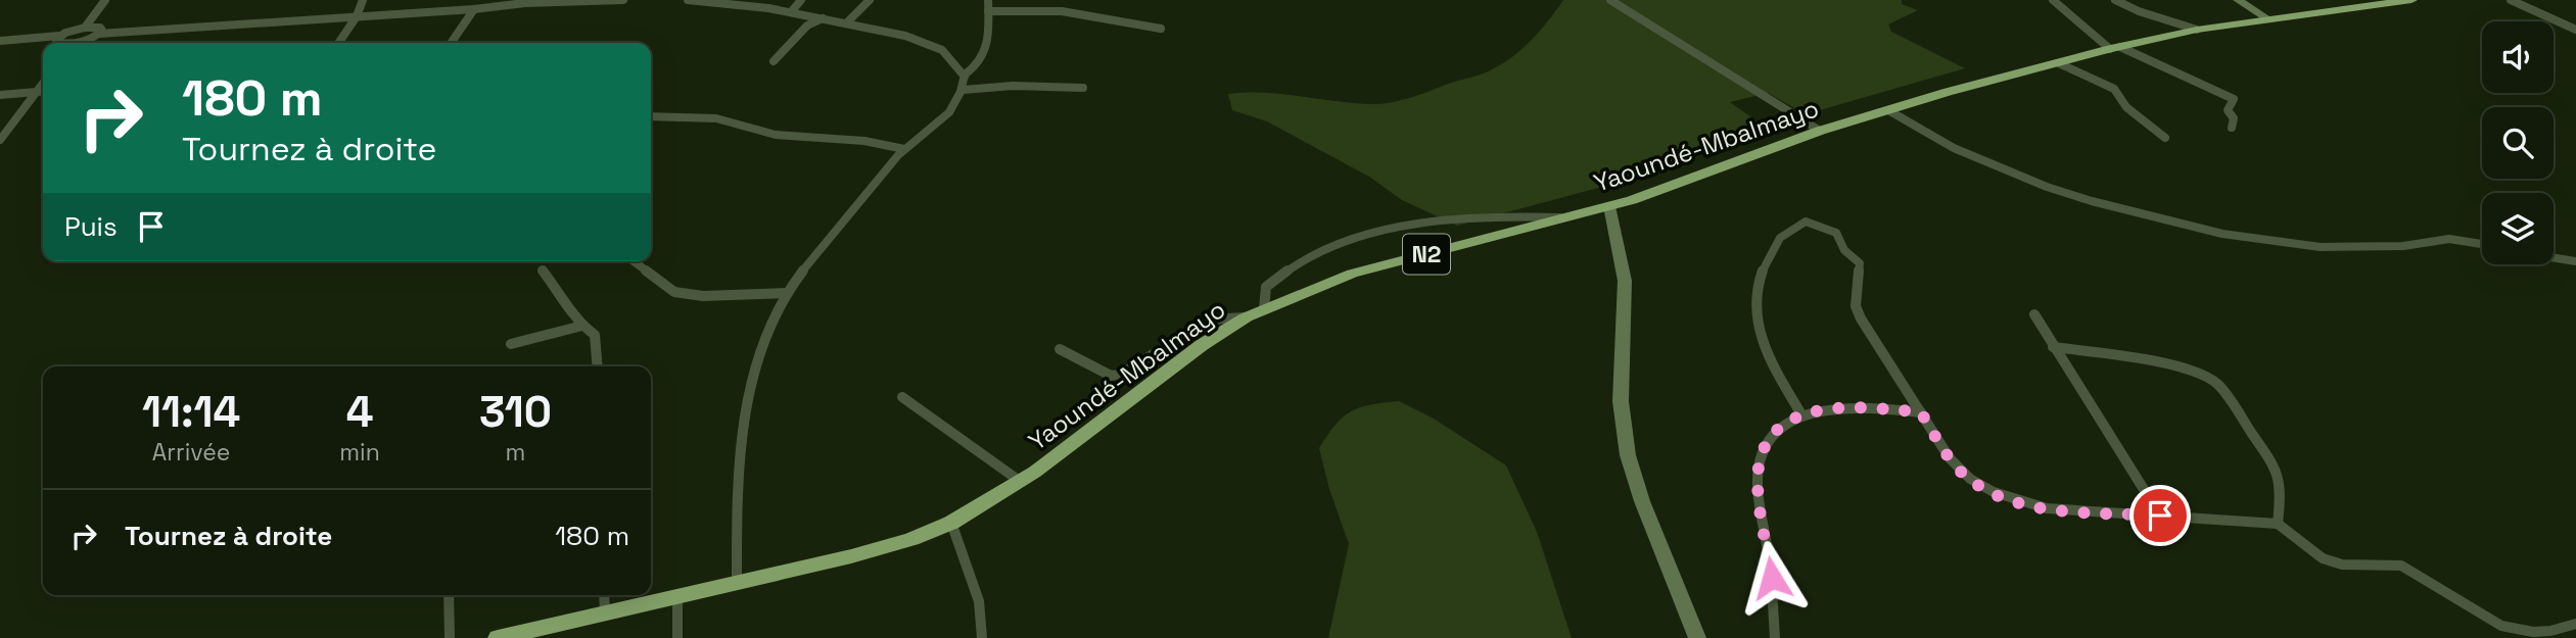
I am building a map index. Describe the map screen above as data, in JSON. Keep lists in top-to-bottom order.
{
  "streets": {
    "highway": ["Yaoundé-Mbalmayo", "N2"]
  },
  "page": {
    "turn": ["180 m", "Tournez à droite"],
    "then": "Puis",
    "eta": [
      "11:14",
      "Arrivée",
      "4",
      "min",
      "310",
      "m"
    ],
    "list": [
      {
        "name": "Tournez à droite",
        "value": "180 m"
      }
    ]
  }
}
